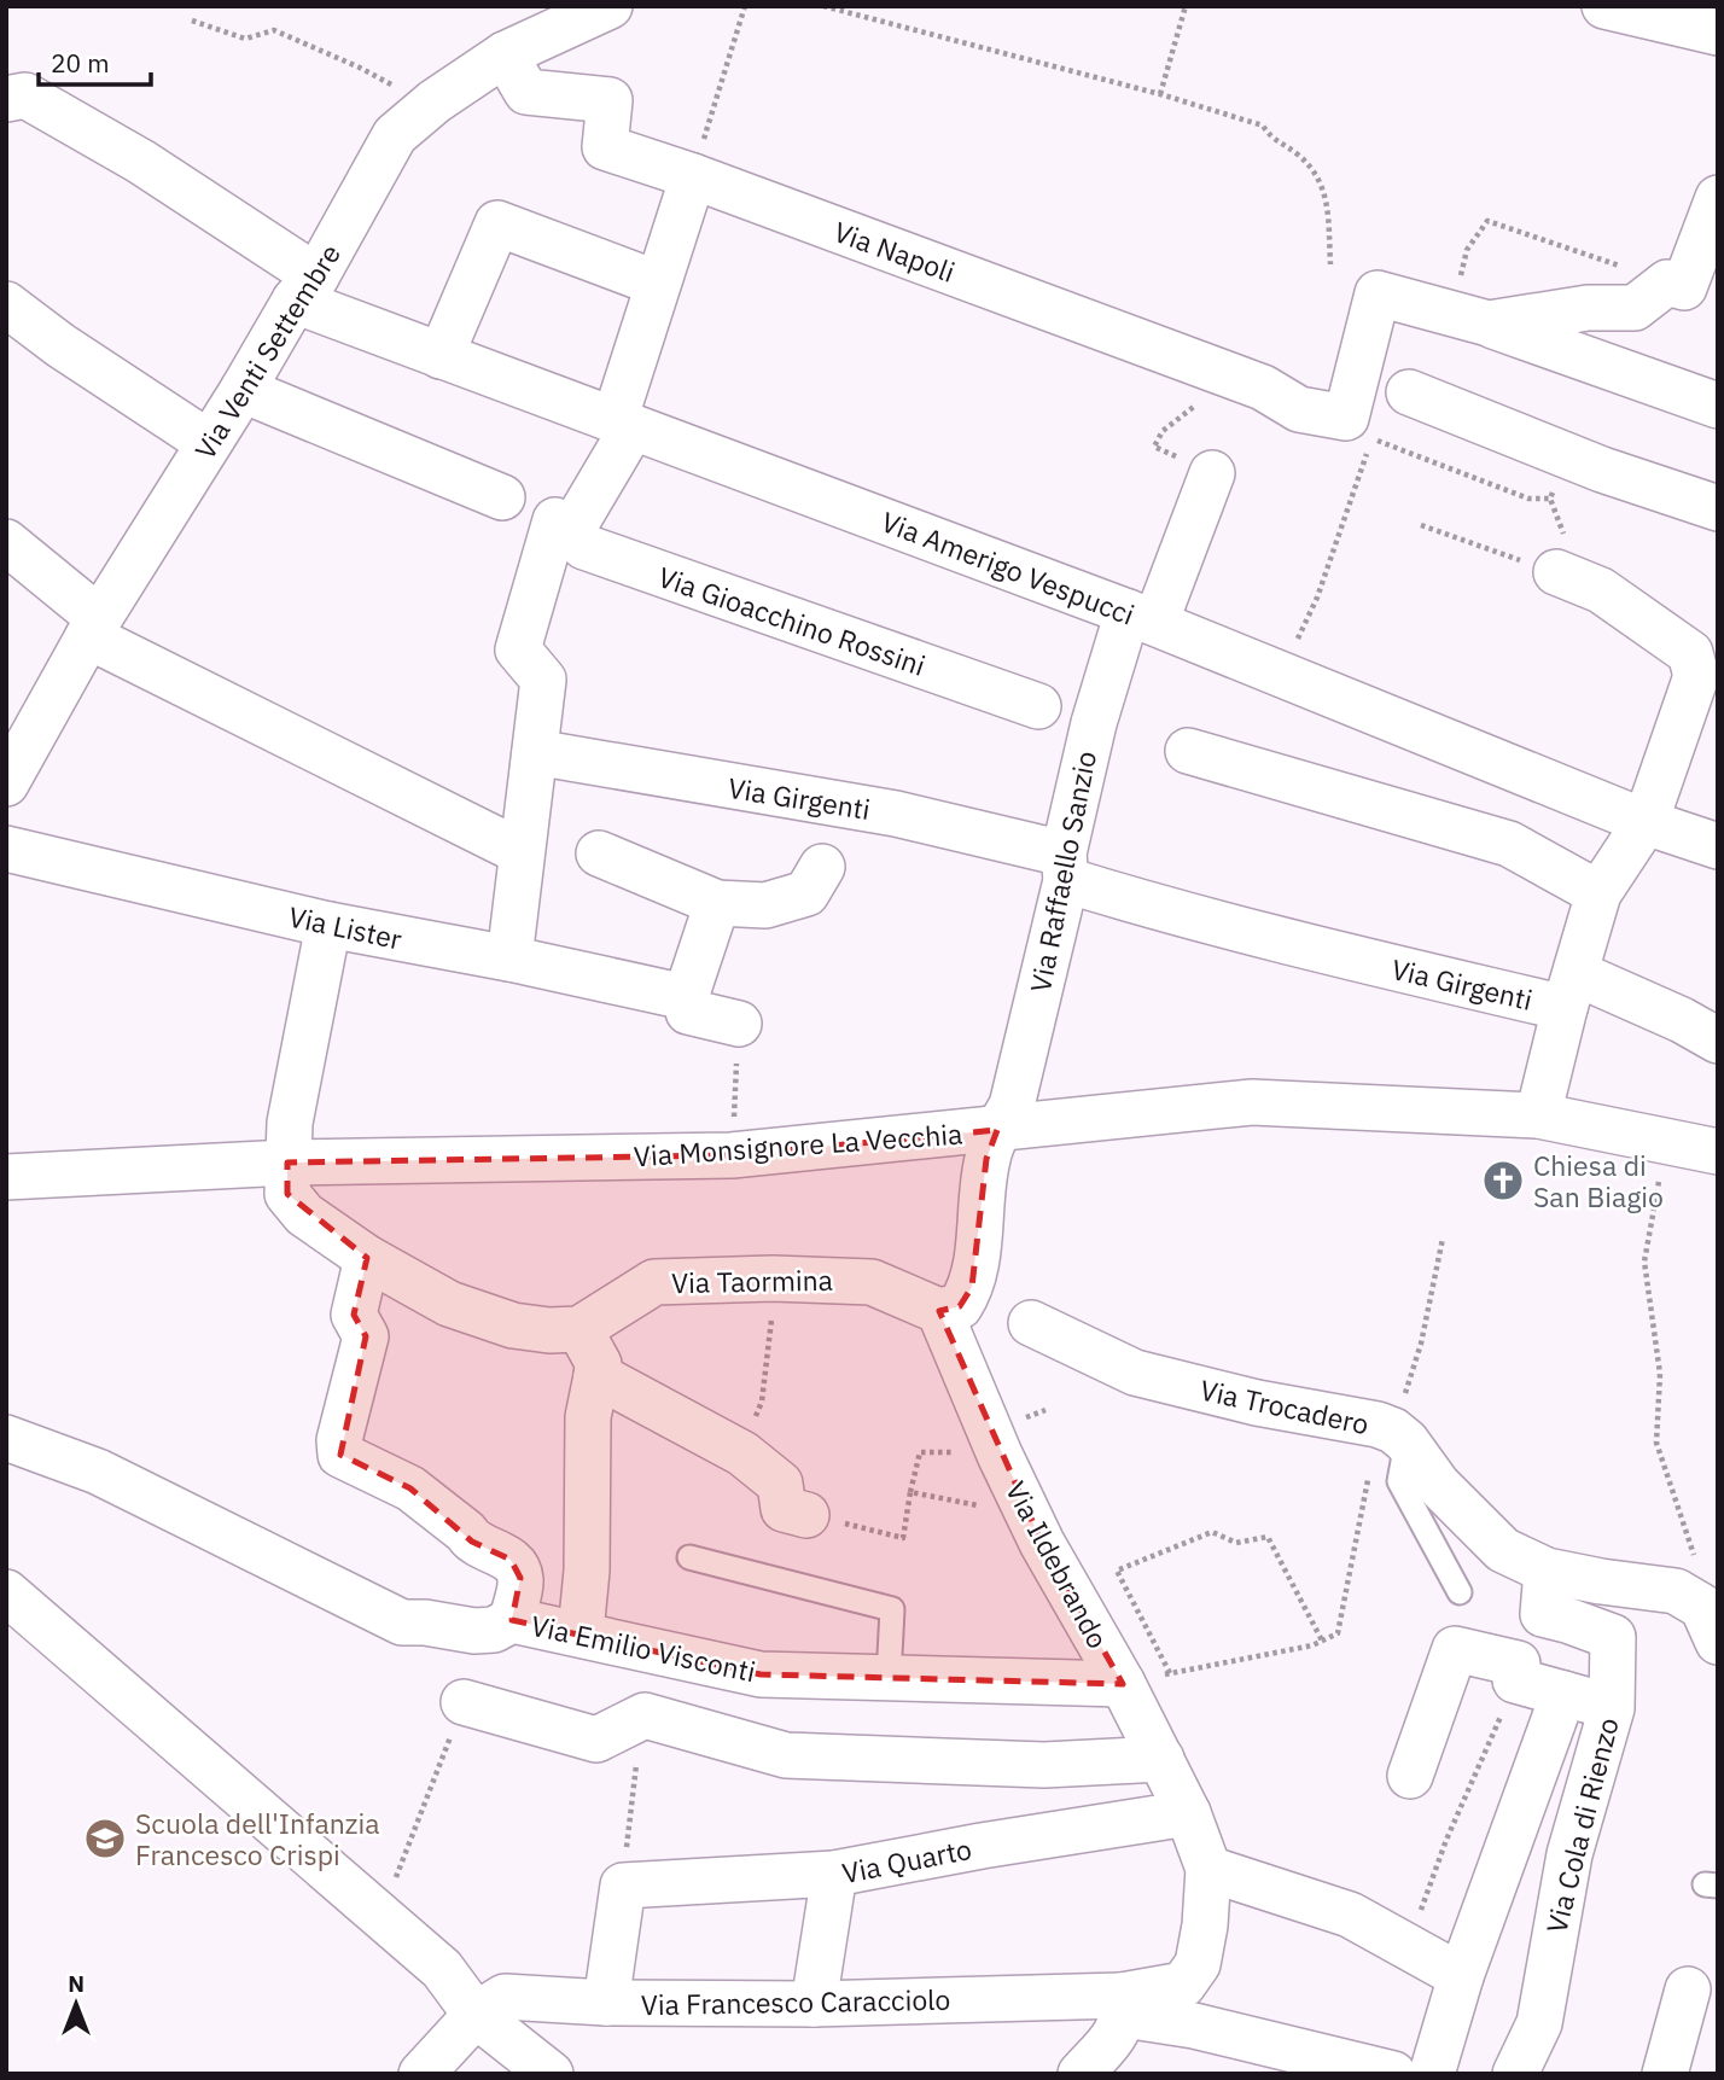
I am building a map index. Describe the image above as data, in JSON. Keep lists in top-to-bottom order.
{
  "streets": {
    "street": [
      "Via Napoli",
      "Via Venti Settembre",
      "Via Amerigo Vespucci",
      "Via Gioacchino Rossini",
      "Via Girgenti",
      "Via Raffaello Sanzio",
      "Via Lister",
      "Via Monsignore La Vecchia",
      "Via Taormina",
      "Via Trocadero",
      "Via Ildebrando",
      "Via Emilio Visconti",
      "Via Cola di Rienzo",
      "Via Quarto",
      "Via Francesco Caracciolo"
    ]
  },
  "crossings": [
    ["Via Napoli", "Via Venti Settembre"],
    ["Via Venti Settembre", "Via Amerigo Vespucci"],
    ["Via Amerigo Vespucci", "Via Raffaello Sanzio"],
    ["Via Girgenti", "Via Raffaello Sanzio"],
    ["Via Raffaello Sanzio", "Via Monsignore La Vecchia"],
    ["Via Taormina", "Via Ildebrando"],
    ["Via Trocadero", "Via Cola di Rienzo"],
    ["Via Ildebrando", "Via Emilio Visconti"],
    ["Via Ildebrando", "Via Quarto"]
  ],
  "places": {
    "church": ["Chiesa di San Biagio"],
    "school or university": ["Scuola dell'Infanzia Francesco Crispi"]
  },
  "scale_bar": "20 m",
  "north": "top"
}
